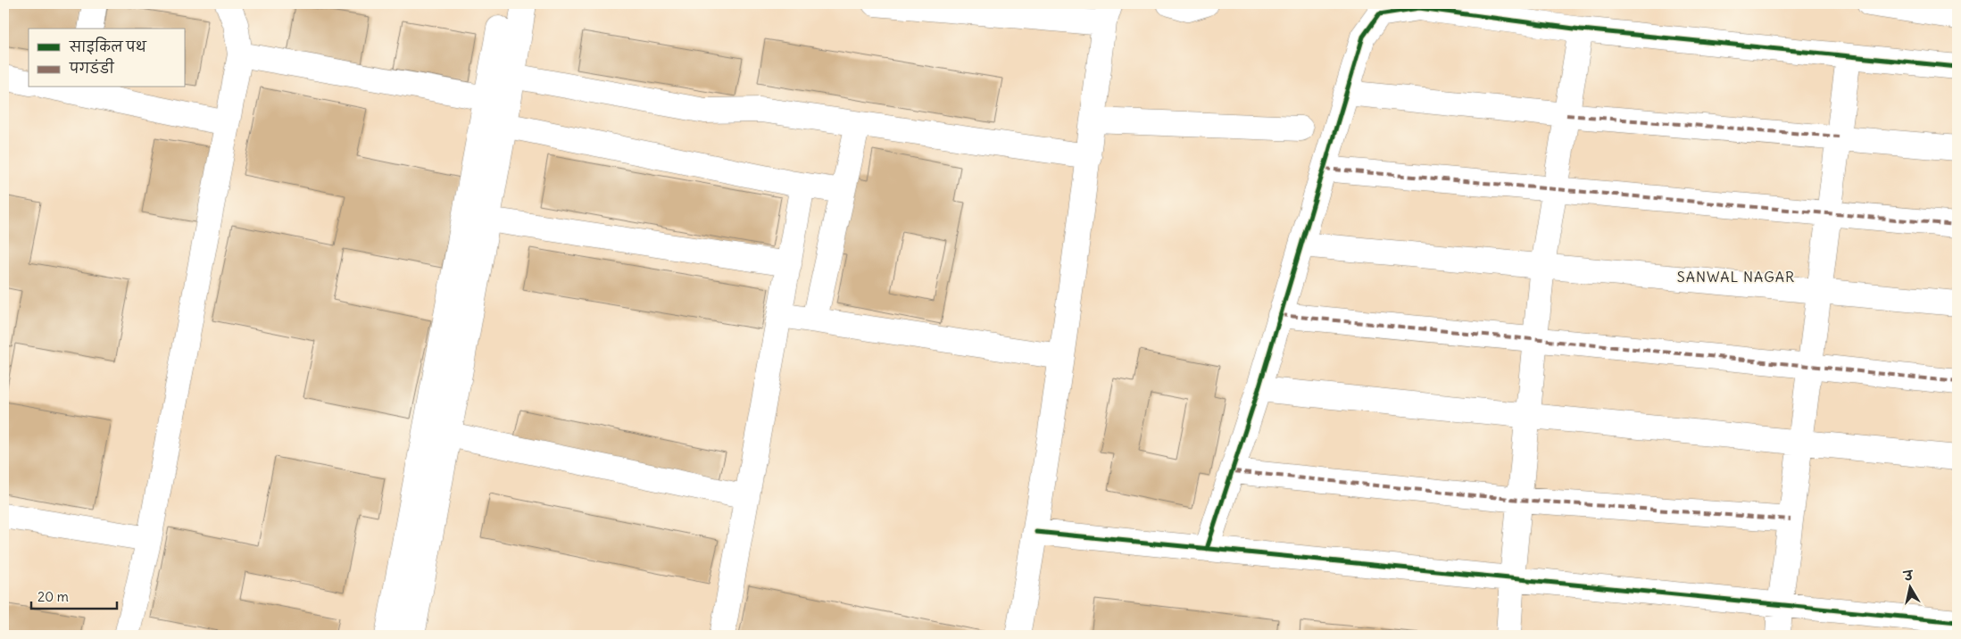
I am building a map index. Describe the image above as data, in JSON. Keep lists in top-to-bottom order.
{
  "districts": ["SANWAL NAGAR"],
  "legend": ["साइकिल पथ", "पगडंडी"],
  "scale_bar": "20 m",
  "north": "top"
}
